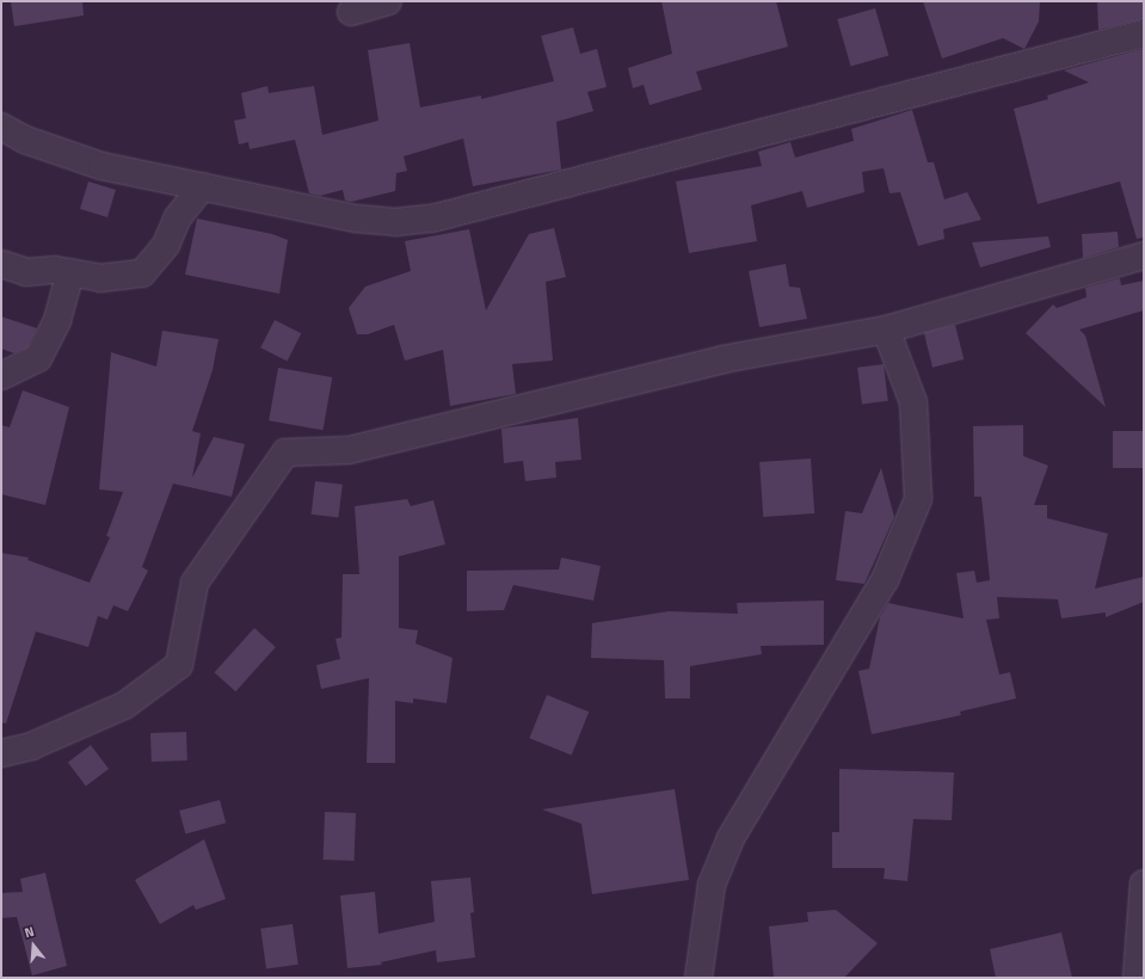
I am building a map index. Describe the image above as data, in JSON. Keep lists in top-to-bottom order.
{
  "north": "top"
}
